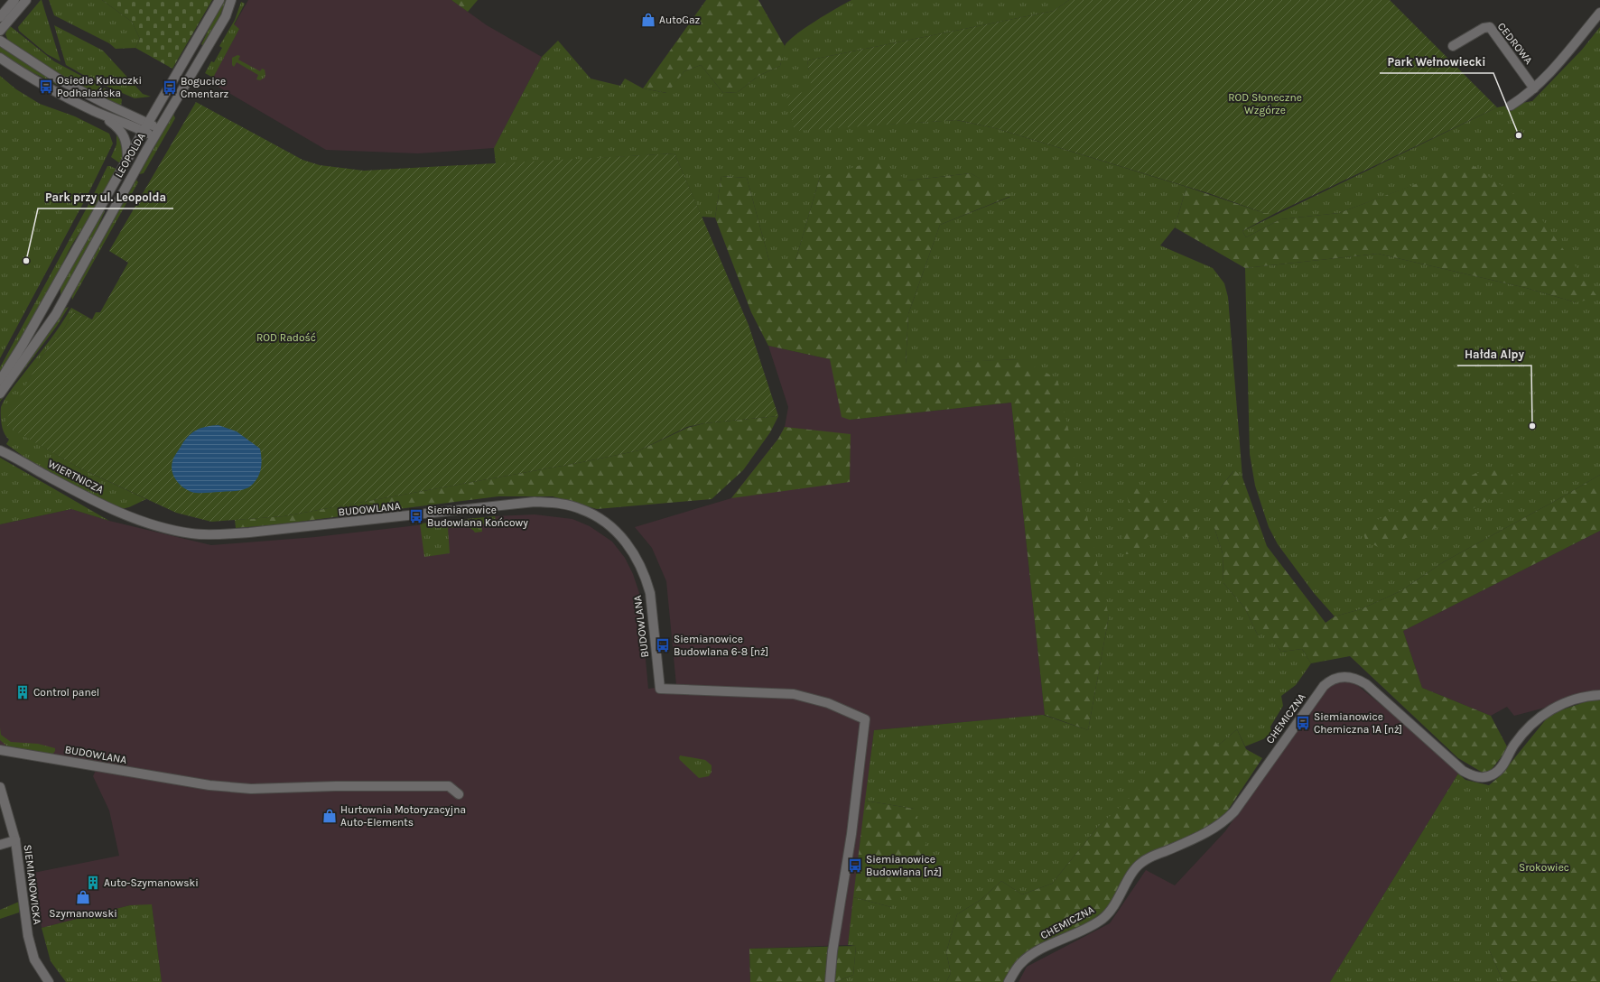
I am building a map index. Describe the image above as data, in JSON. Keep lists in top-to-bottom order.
{
  "streets": {
    "street": [
      "CEDROWA",
      "LEOPOLDA",
      "WIERTNICZA",
      "BUDOWLANA",
      "CHEMICZNA",
      "SIEMIANOWICKA"
    ]
  },
  "crossings": [
    ["WIERTNICZA", "BUDOWLANA"]
  ],
  "parks": ["ROD Słoneczne Wzgórze", "ROD Radość", "Srokowiec"],
  "places": {
    "shop": ["AutoGaz", "Hurtownia Motoryzacyjna Auto-Elements", "Szymanowski"],
    "bus stop": [
      "Osiedle Kukuczki Podhalańska",
      "Bogucice Cmentarz",
      "Siemianowice Budowlana Końcowy",
      "Siemianowice Budowlana 6-8 [nż]",
      "Siemianowice Chemiczna 1A [nż]",
      "Siemianowice Budowlana [nż]"
    ],
    "other": ["Park Wełnowiecki", "Park przy ul. Leopolda", "Hałda Alpy"],
    "building": ["Control panel", "Auto-Szymanowski"]
  }
}
